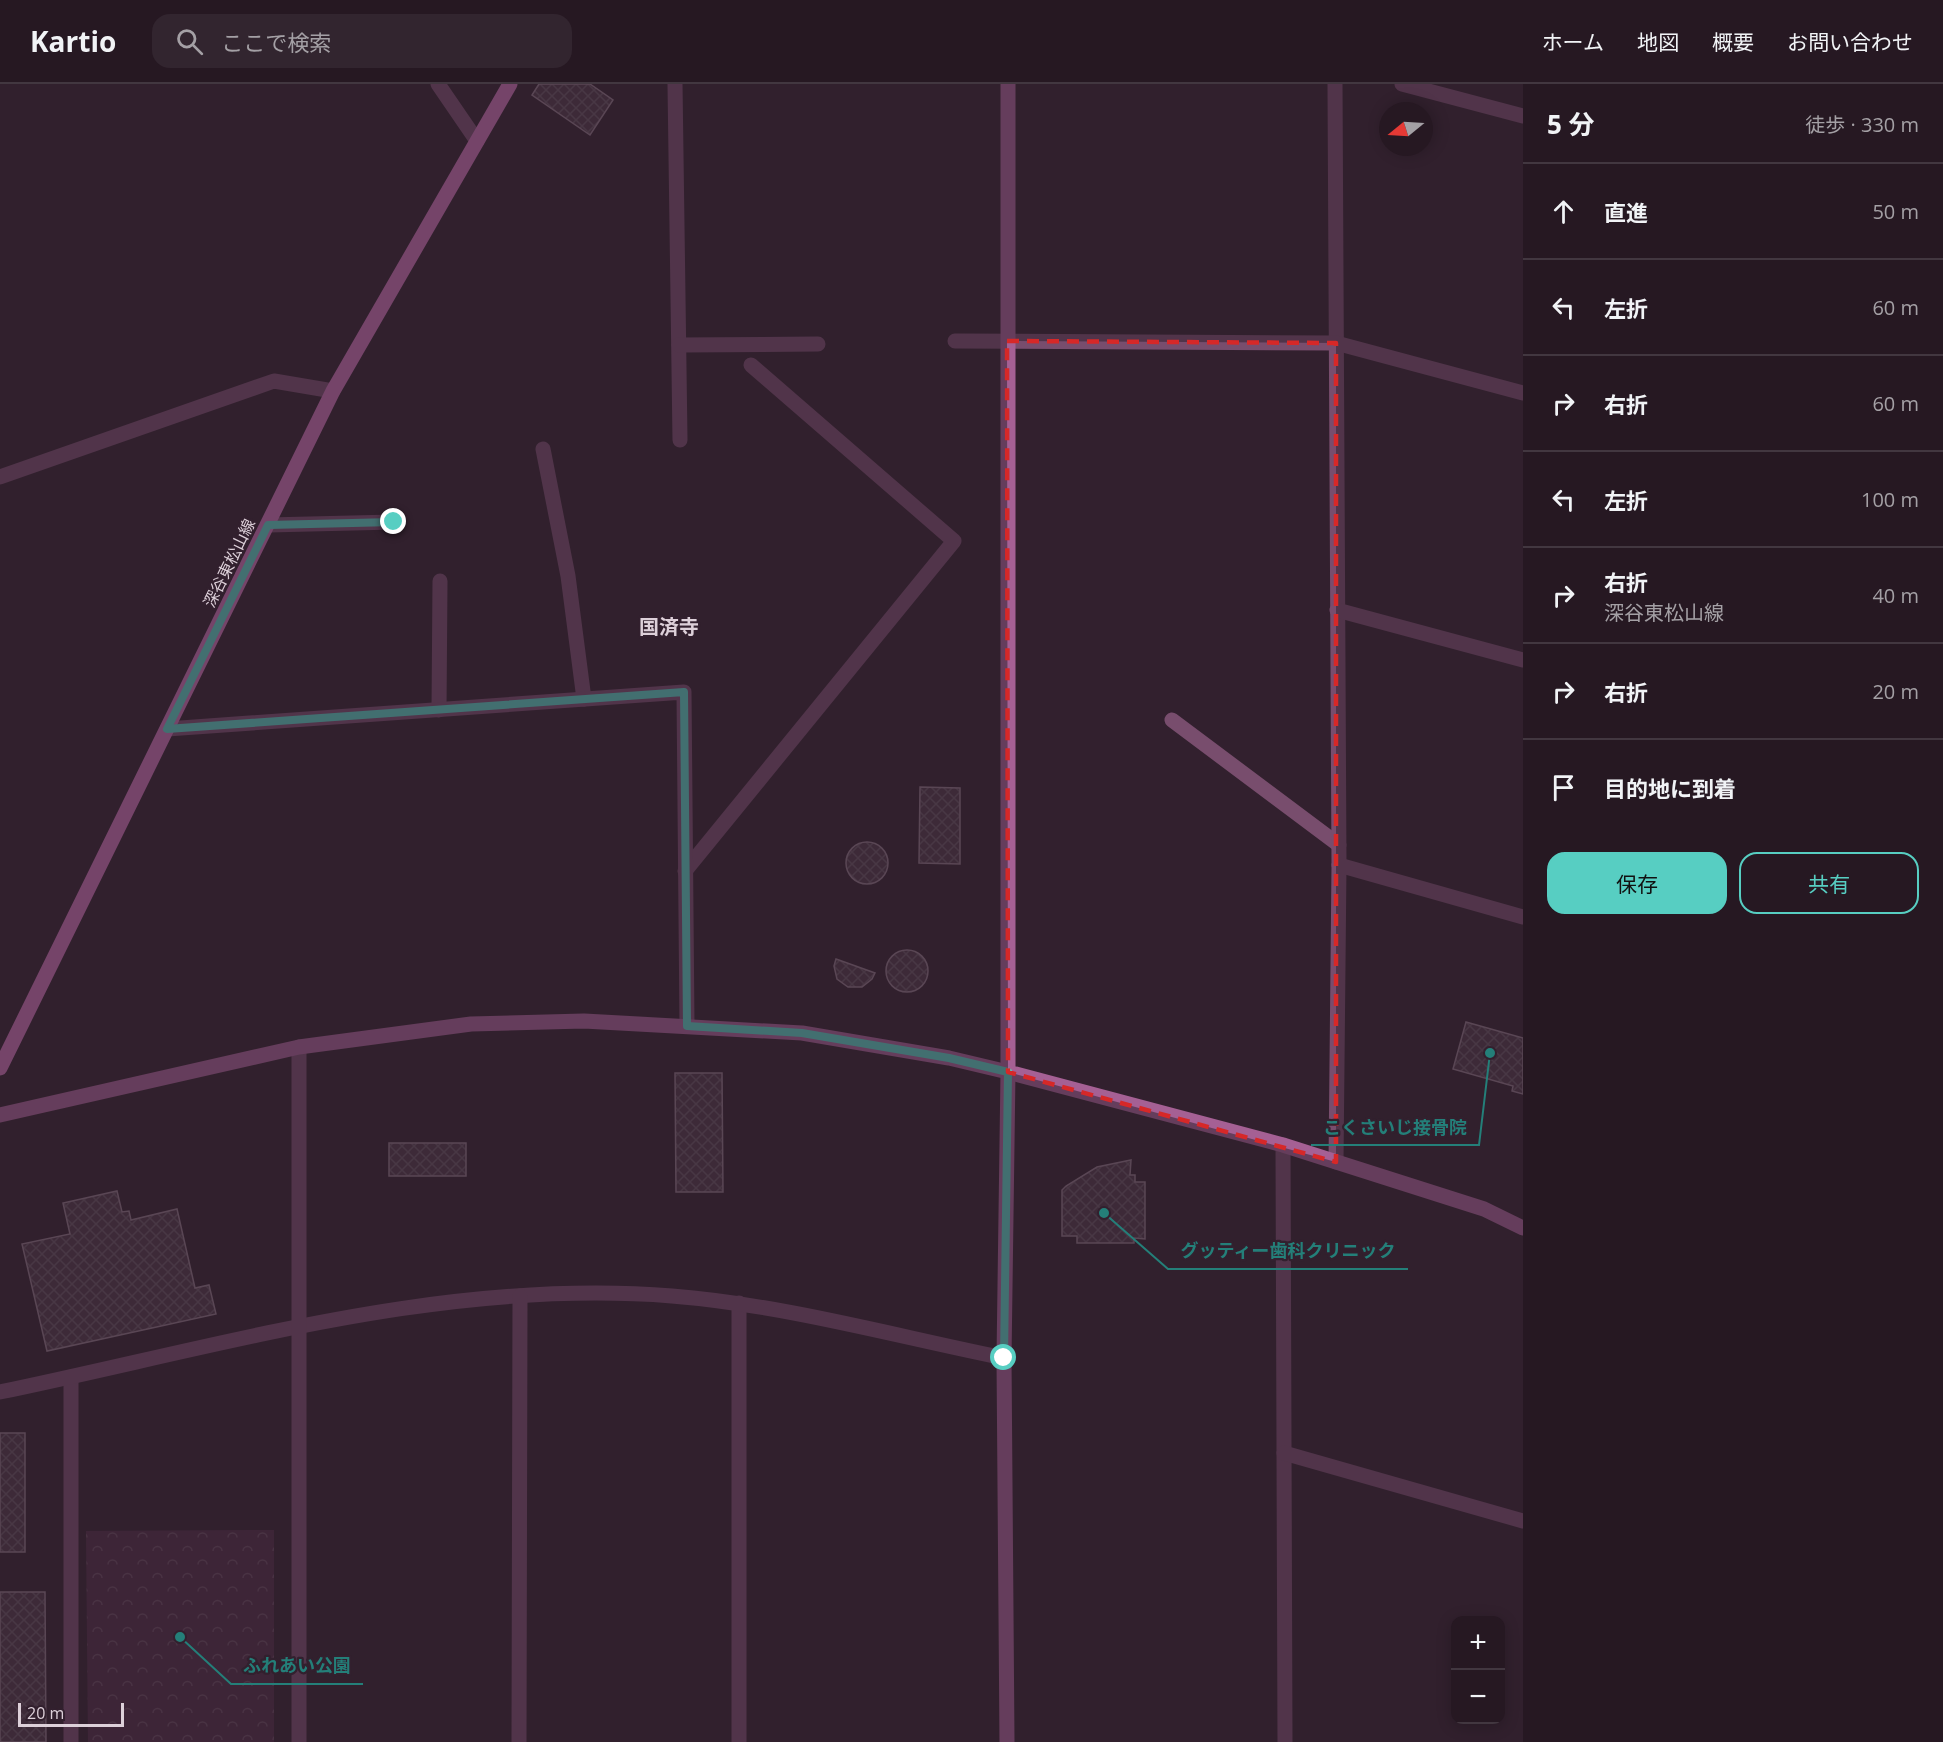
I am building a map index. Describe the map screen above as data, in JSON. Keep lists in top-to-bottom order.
{
  "streets": {
    "main road": ["深谷東松山線"]
  },
  "districts": ["国済寺"],
  "places": ["こくさいじ接骨院", "グッティー歯科クリニック", "ふれあい公園"],
  "scale_bar": "20 m",
  "north": "left",
  "page": {
    "header": "Kartio",
    "search": "ここで検索",
    "nav": [
      "ホーム",
      "地図",
      "概要",
      "お問い合わせ"
    ],
    "heading": ["5 分", "徒歩 · 330 m"],
    "list": [
      ["直進", "50 m"],
      ["左折", "60 m"],
      ["右折", "60 m"],
      ["左折", "100 m"],
      ["右折", "深谷東松山線", "40 m"],
      ["右折", "20 m"],
      "目的地に到着"
    ],
    "buttons": ["保存", "共有"],
    "map_buttons": ["+", "−"],
    "scale": "20 m"
  }
}
